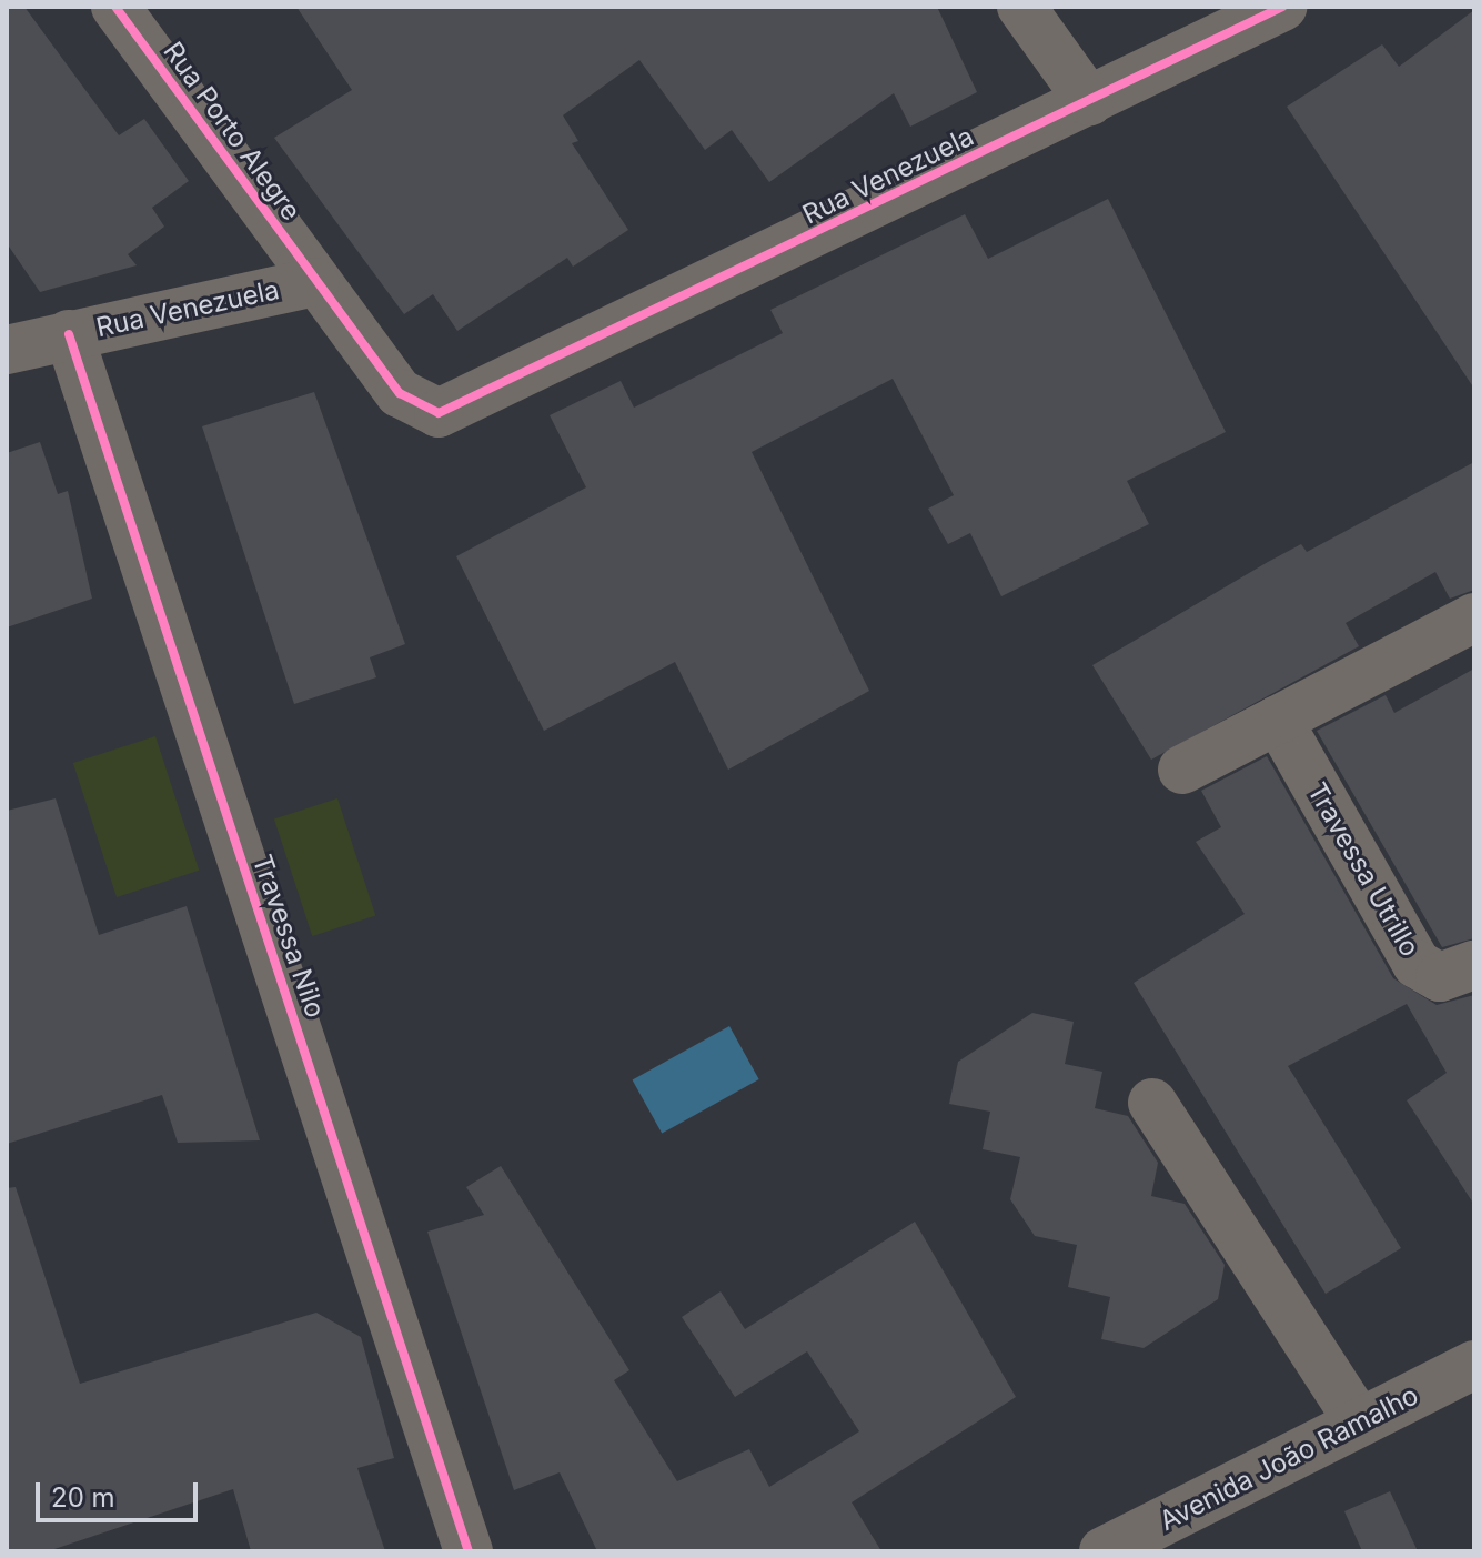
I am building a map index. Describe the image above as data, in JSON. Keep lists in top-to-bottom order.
{
  "streets": {
    "street": [
      "Rua Porto Alegre",
      "Rua Venezuela",
      "Travessa Utrillo",
      "Travessa Nilo",
      "Avenida João Ramalho"
    ]
  },
  "crossings": [
    ["Rua Porto Alegre", "Rua Venezuela"],
    ["Rua Venezuela", "Travessa Nilo"]
  ],
  "scale_bar": "20 m"
}
